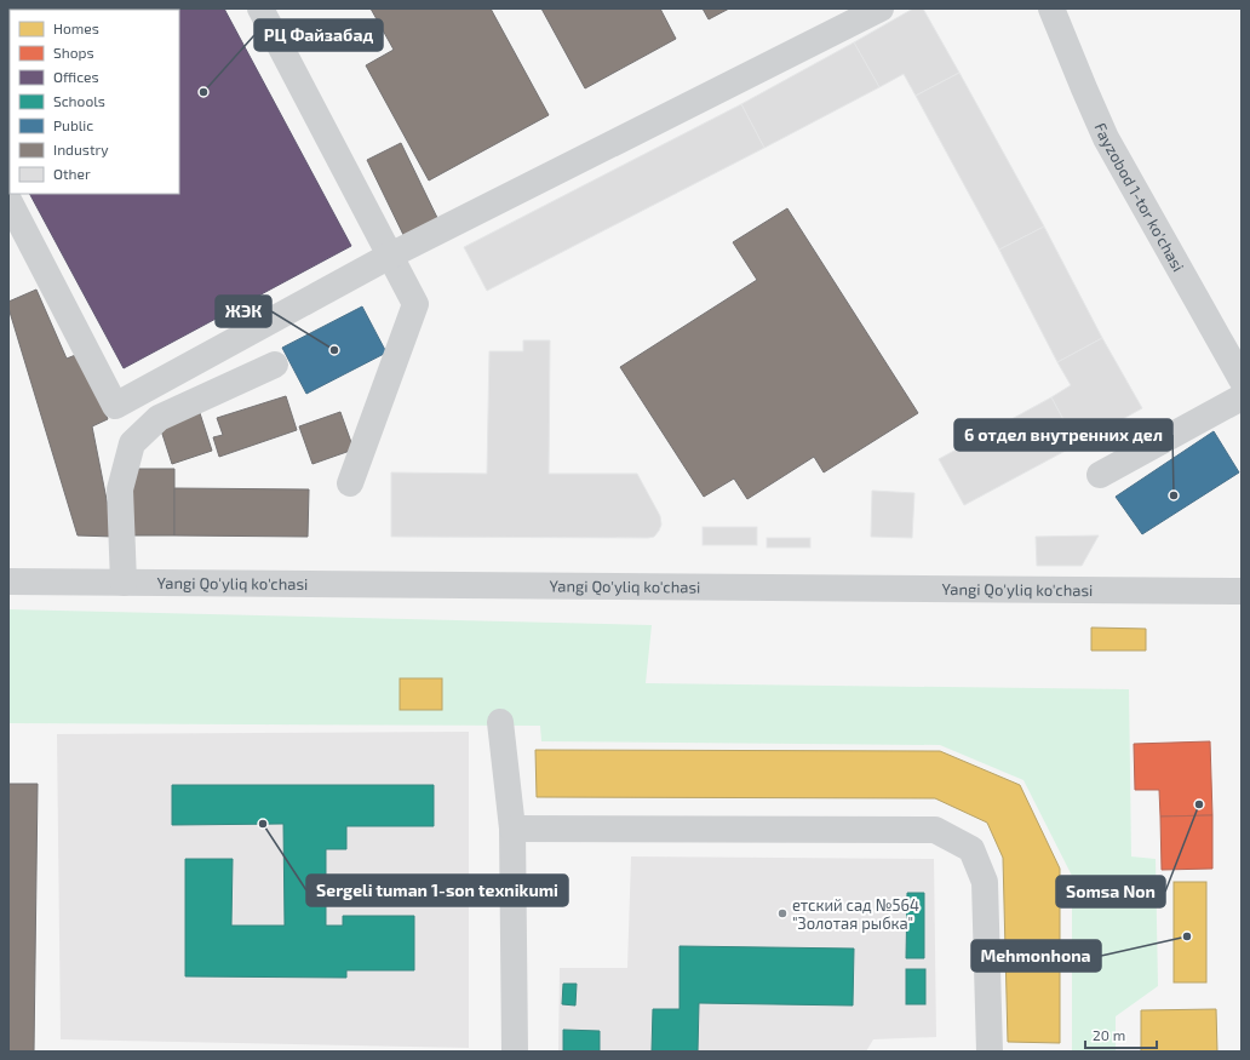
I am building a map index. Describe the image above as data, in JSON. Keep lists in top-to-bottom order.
{
  "streets": {
    "street": ["Fayzobod 1-tor ko'chasi", "Yangi Qo'yliq ko'chasi"]
  },
  "places": [
    "РЦ Файзабад",
    "ЖЭК",
    "6 отдел внутренних дел",
    "Somsa Non",
    "Sergeli tuman 1-son texnikumi",
    "етский сад №564 \"Золотая рыбка\"",
    "Mehmonhona"
  ],
  "legend": [
    "Homes",
    "Shops",
    "Offices",
    "Schools",
    "Public",
    "Industry",
    "Other"
  ],
  "scale_bar": "20 m"
}
